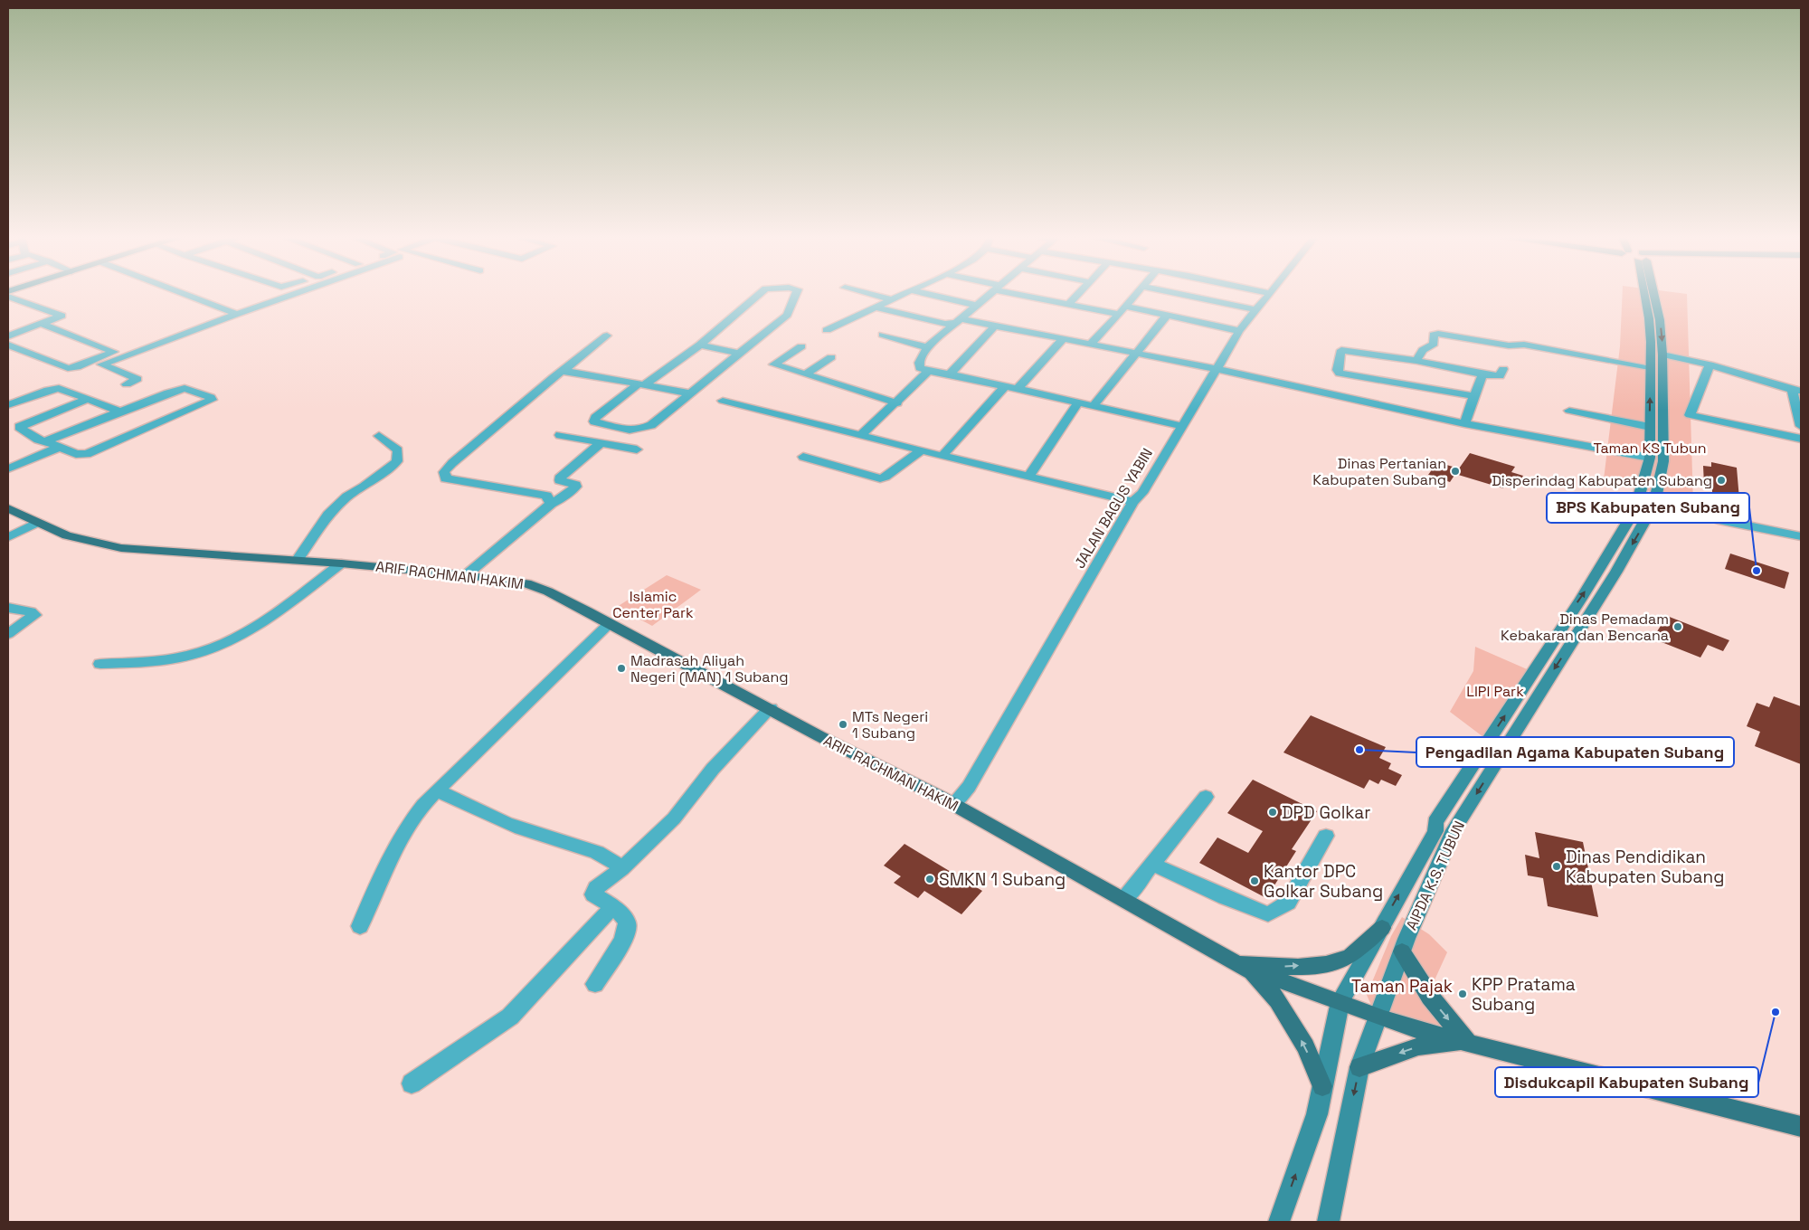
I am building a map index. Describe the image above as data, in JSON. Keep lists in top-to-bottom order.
{
  "streets": {
    "main road": ["ARIF RACHMAN HAKIM"],
    "street": ["JALAN BAGUS YABIN", "AIPDA K.S. TUBUN"]
  },
  "crossings": [
    ["JALAN BAGUS YABIN", "ARIF RACHMAN HAKIM"],
    ["ARIF RACHMAN HAKIM", "AIPDA K.S. TUBUN"]
  ],
  "parks": [
    "Taman KS Tubun",
    "Islamic Center Park",
    "LIPI Park",
    "Taman Pajak"
  ],
  "places": [
    "Dinas Pertanian Kabupaten Subang",
    "Disperindag Kabupaten Subang",
    "BPS Kabupaten Subang",
    "Dinas Pemadam Kebakaran dan Bencana",
    "Madrasah Aliyah Negeri (MAN) 1 Subang",
    "MTs Negeri 1 Subang",
    "Pengadilan Agama Kabupaten Subang",
    "DPD Golkar",
    "Dinas Pendidikan Kabupaten Subang",
    "SMKN 1 Subang",
    "Kantor DPC Golkar Subang",
    "KPP Pratama Subang",
    "Disdukcapil Kabupaten Subang"
  ]
}
